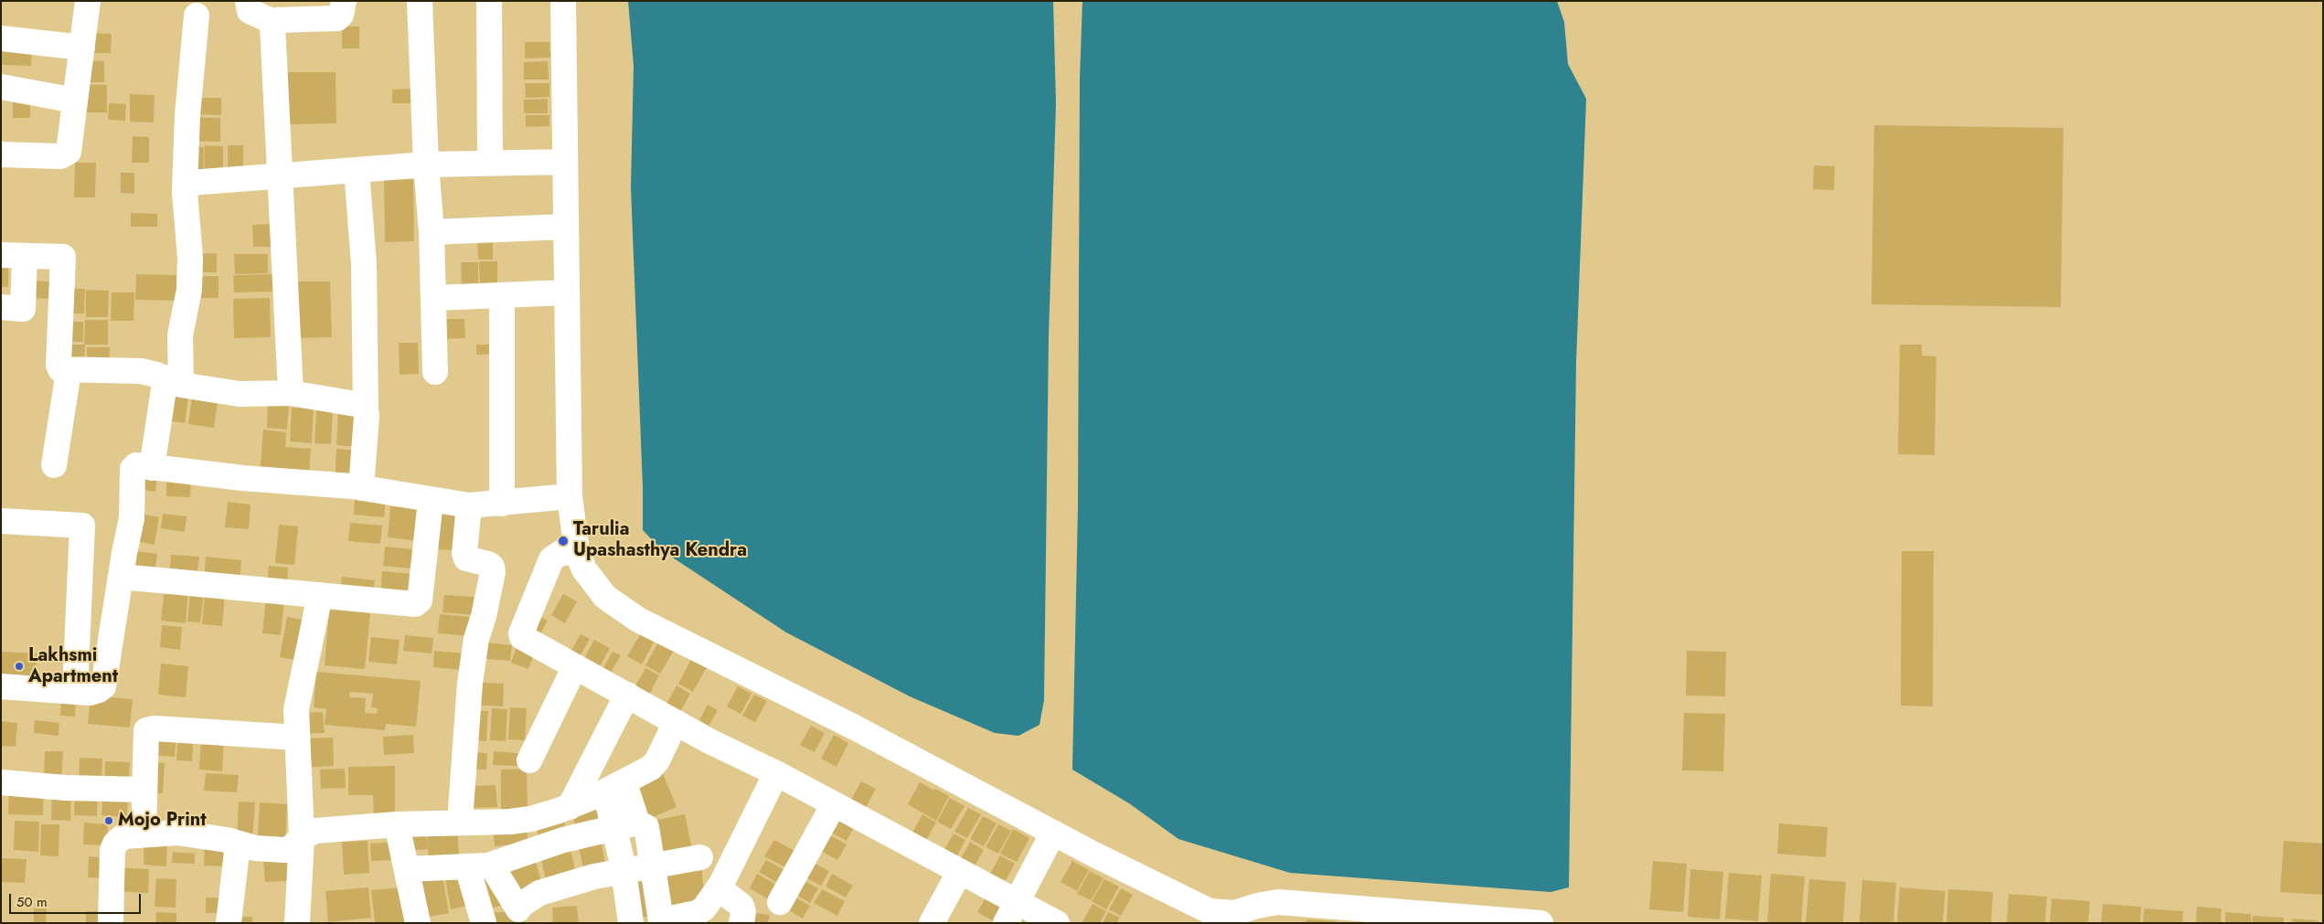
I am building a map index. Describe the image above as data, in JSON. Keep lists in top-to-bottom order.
{
  "places": ["Tarulia Upashasthya Kendra", "Lakhsmi Apartment", "Mojo Print"],
  "scale_bar": "50 m"
}
